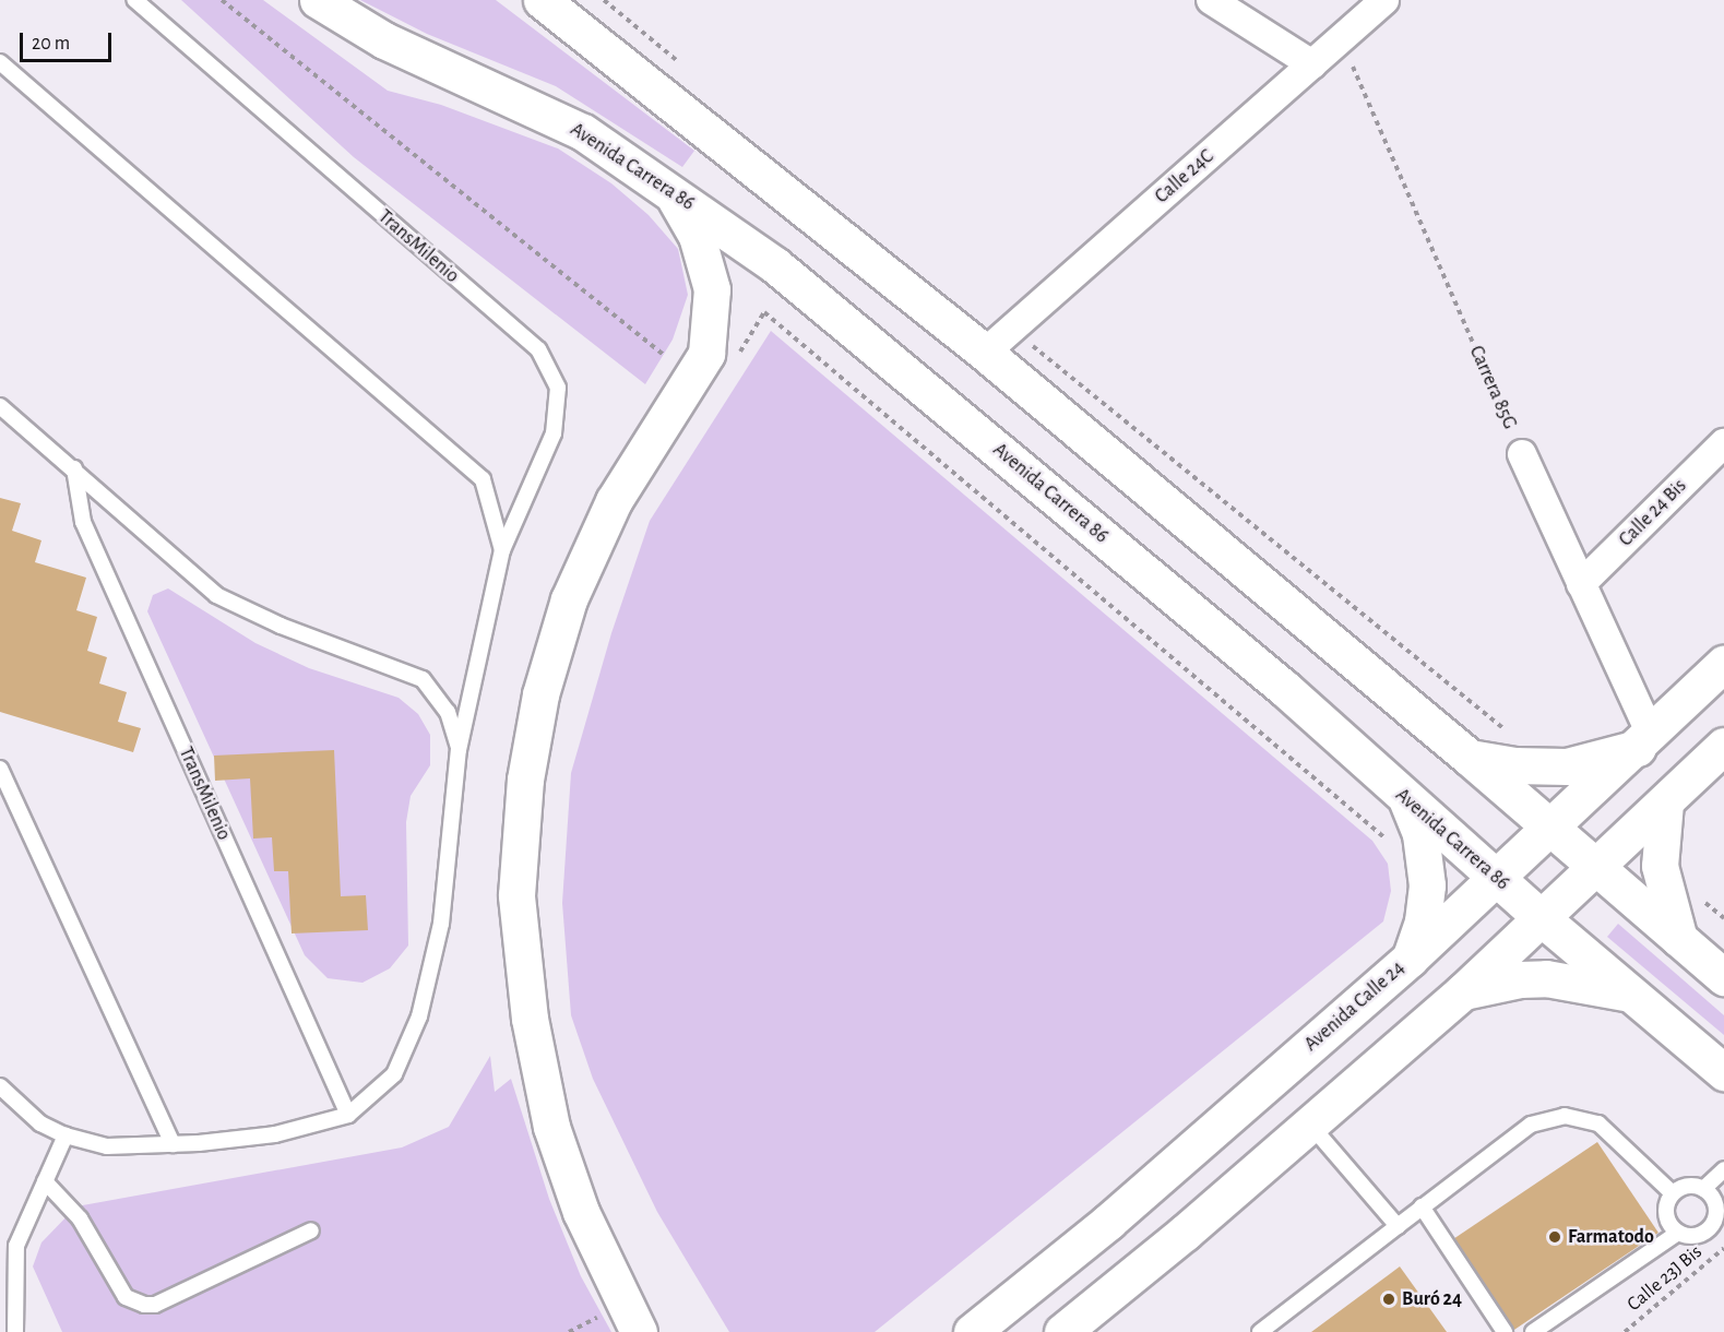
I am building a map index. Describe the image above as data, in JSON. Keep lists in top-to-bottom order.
{
  "streets": {
    "main road": ["Avenida Carrera 86", "Avenida Calle 24"],
    "street": ["Calle 24C", "Carrera 85G", "Calle 24 Bis"],
    "lane": ["TransMilenio"],
    "path": ["Calle 23J Bis"]
  },
  "crossings": [
    ["Avenida Carrera 86", "Avenida Calle 24"],
    ["Calle 24C", "Carrera 85G"],
    ["Carrera 85G", "Calle 24 Bis"],
    ["Carrera 85G", "Avenida Calle 24"]
  ],
  "places": ["Farmatodo", "Buró 24"],
  "scale_bar": "20 m"
}
